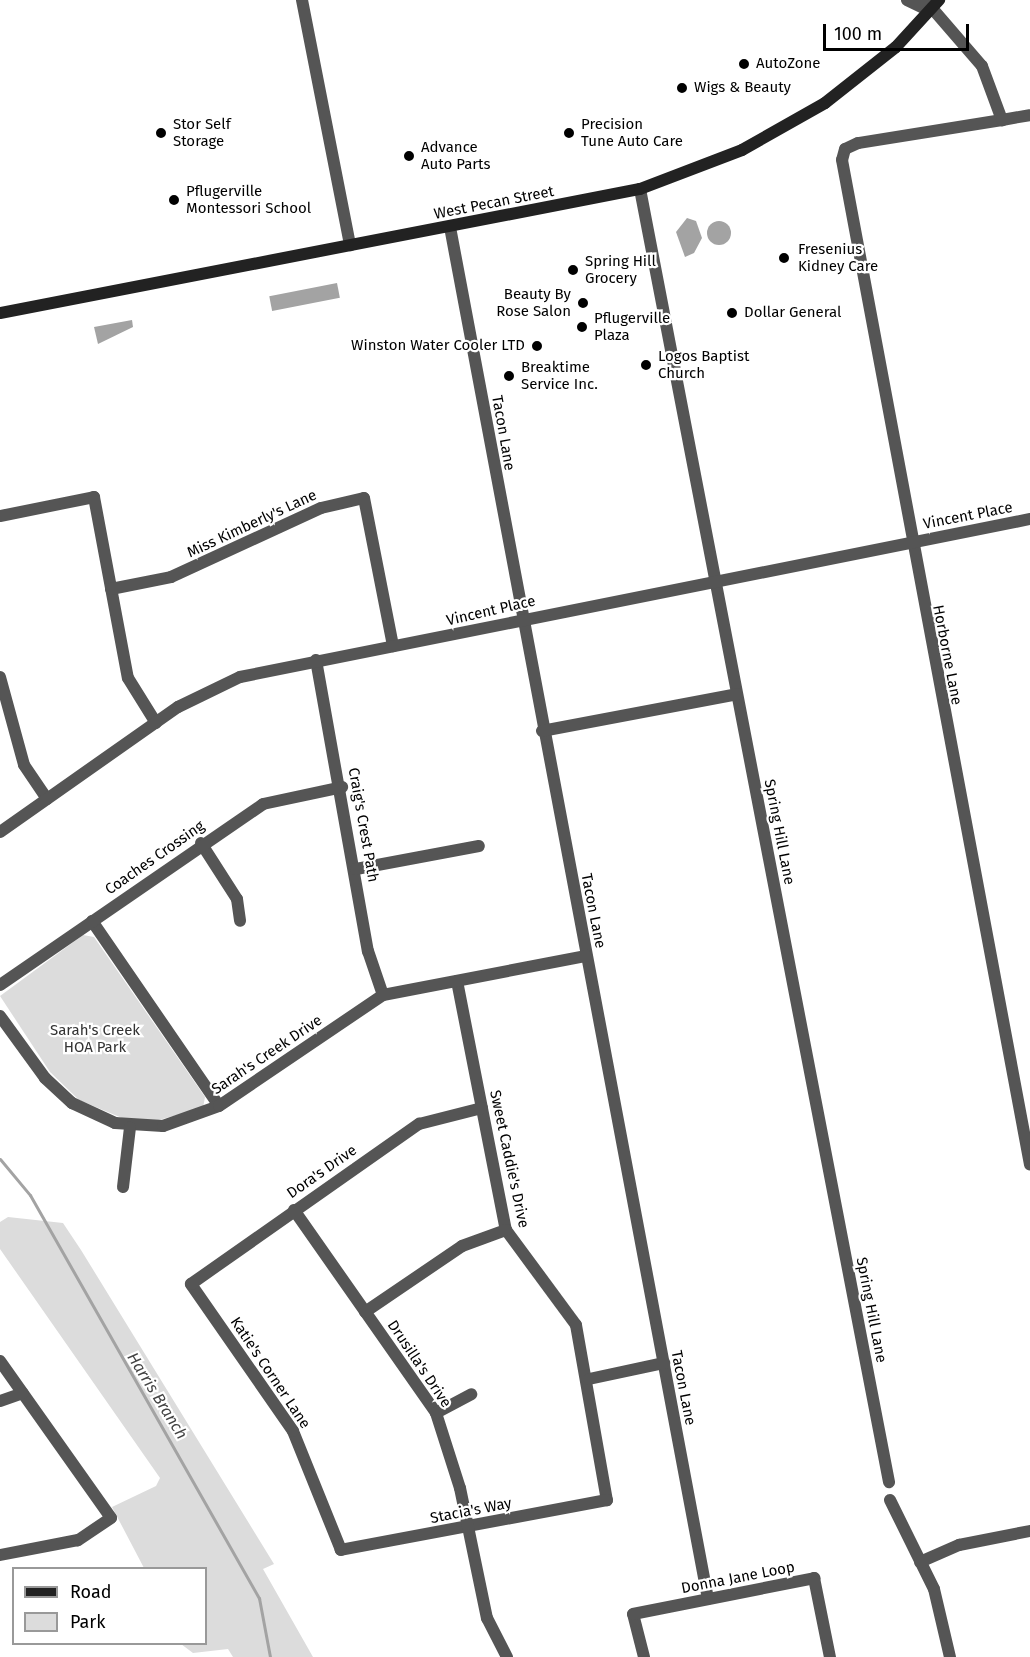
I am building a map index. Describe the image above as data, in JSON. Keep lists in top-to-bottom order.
{
  "streets": {
    "main road": ["West Pecan Street"],
    "street": [
      "Tacon Lane",
      "Vincent Place",
      "Miss Kimberly's Lane",
      "Horborne Lane",
      "Craig's Crest Path",
      "Spring Hill Lane",
      "Coaches Crossing",
      "Sarah's Creek Drive",
      "Sweet Caddie's Drive",
      "Dora's Drive",
      "Drusilla's Drive",
      "Katie's Corner Lane",
      "Stacia's Way",
      "Donna Jane Loop"
    ]
  },
  "crossings": [
    ["West Pecan Street", "Tacon Lane"],
    ["West Pecan Street", "Spring Hill Lane"],
    ["Tacon Lane", "Vincent Place"],
    ["Tacon Lane", "Sarah's Creek Drive"],
    ["Tacon Lane", "Donna Jane Loop"],
    ["Vincent Place", "Miss Kimberly's Lane"],
    ["Vincent Place", "Horborne Lane"],
    ["Vincent Place", "Craig's Crest Path"],
    ["Vincent Place", "Spring Hill Lane"],
    ["Craig's Crest Path", "Coaches Crossing"],
    ["Craig's Crest Path", "Sarah's Creek Drive"],
    ["Sarah's Creek Drive", "Sweet Caddie's Drive"],
    ["Sweet Caddie's Drive", "Dora's Drive"],
    ["Sweet Caddie's Drive", "Stacia's Way"],
    ["Dora's Drive", "Drusilla's Drive"],
    ["Dora's Drive", "Katie's Corner Lane"],
    ["Drusilla's Drive", "Stacia's Way"],
    ["Katie's Corner Lane", "Stacia's Way"]
  ],
  "water": ["Harris Branch"],
  "parks": ["Sarah's Creek HOA Park"],
  "places": [
    "AutoZone",
    "Wigs & Beauty",
    "Stor Self Storage",
    "Precision Tune Auto Care",
    "Advance Auto Parts",
    "Pflugerville Montessori School",
    "Fresenius Kidney Care",
    "Spring Hill Grocery",
    "Beauty By Rose Salon",
    "Dollar General",
    "Pflugerville Plaza",
    "Winston Water Cooler LTD",
    "Logos Baptist Church",
    "Breaktime Service Inc."
  ],
  "legend": ["Road", "Park"],
  "scale_bar": "100 m"
}
